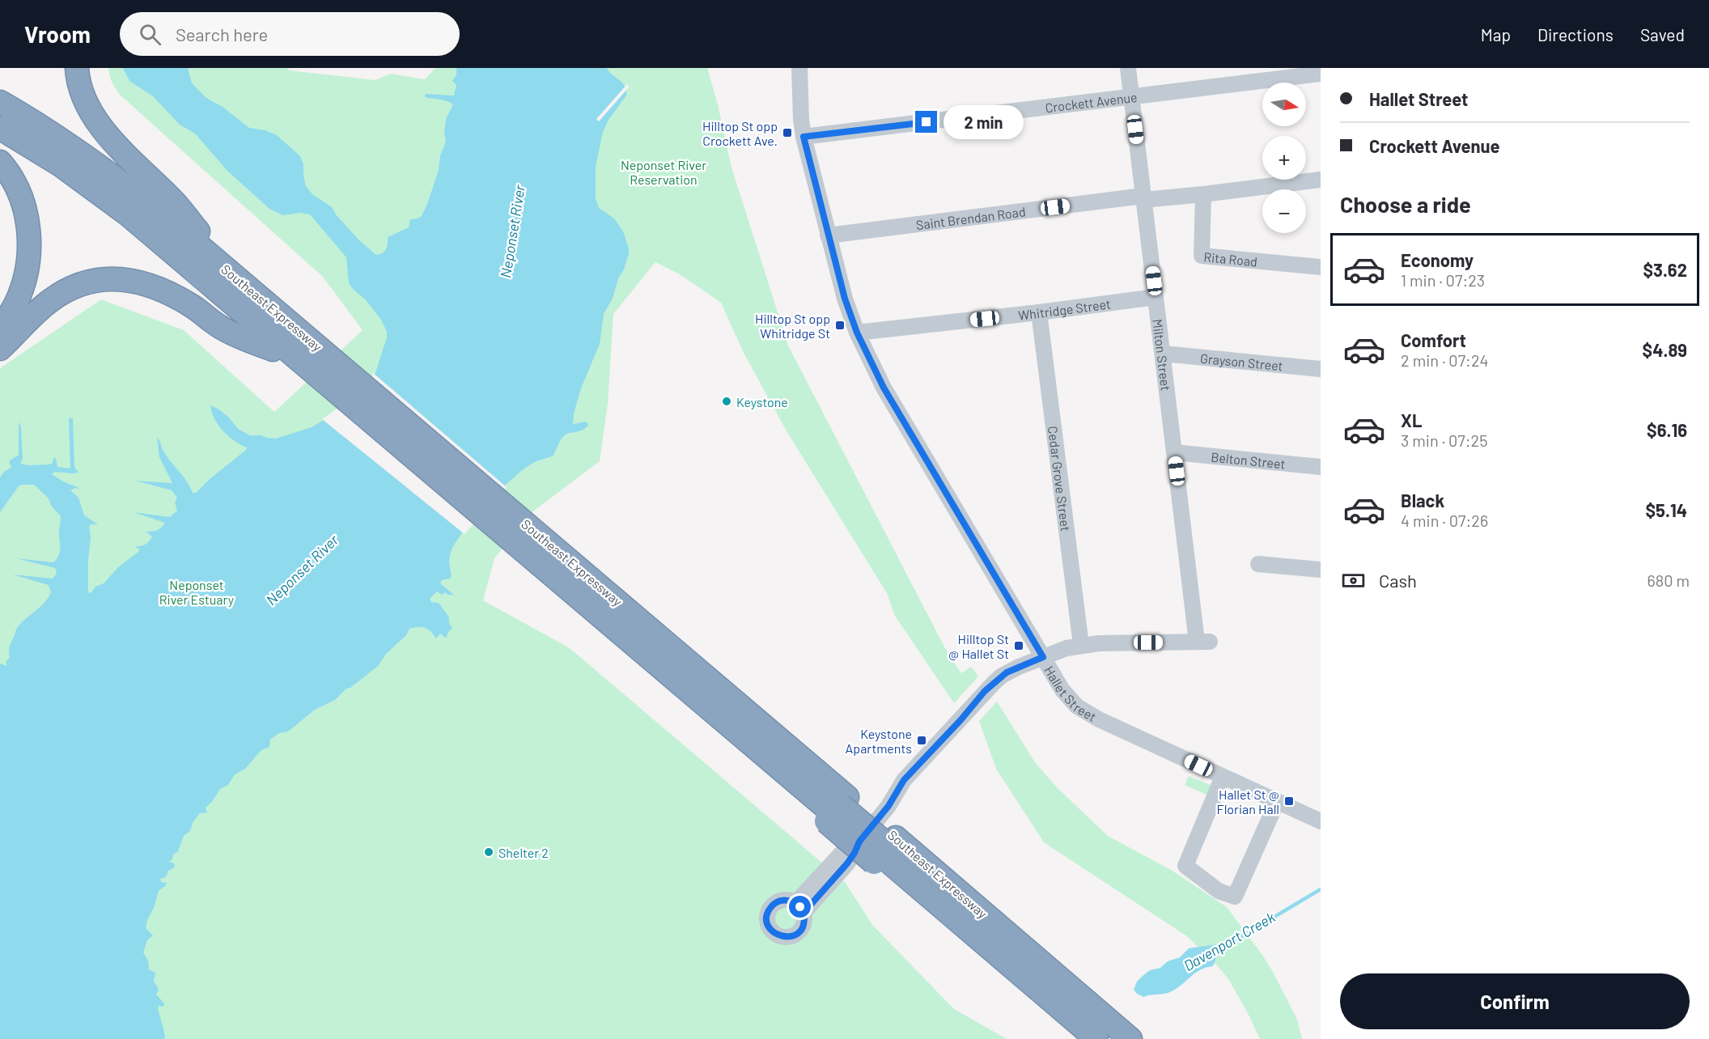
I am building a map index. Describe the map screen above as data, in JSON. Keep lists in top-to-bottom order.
{
  "streets": {
    "highway": ["Southeast Expressway"],
    "street": [
      "Crockett Avenue",
      "Saint Brendan Road",
      "Rita Road",
      "Whitridge Street",
      "Milton Street",
      "Grayson Street",
      "Belton Street",
      "Cedar Grove Street",
      "Hallet Street"
    ]
  },
  "crossings": [
    ["Crockett Avenue", "Milton Street"],
    ["Saint Brendan Road", "Rita Road"],
    ["Saint Brendan Road", "Milton Street"],
    ["Whitridge Street", "Milton Street"],
    ["Whitridge Street", "Cedar Grove Street"],
    ["Milton Street", "Grayson Street"],
    ["Milton Street", "Belton Street"],
    ["Milton Street", "Cedar Grove Street"]
  ],
  "water": ["Neponset River", "Davenport Creek"],
  "parks": ["Neponset River Reservation", "Neponset River Estuary"],
  "places": {
    "transit": [
      "Hilltop St opp Crockett Ave.",
      "Hilltop St opp Whitridge St",
      "Hilltop St @ Hallet St",
      "Keystone Apartments",
      "Hallet St @ Florian Hall"
    ],
    "other": ["Keystone", "Shelter 2"]
  },
  "north": "right",
  "page": {
    "header": "Vroom",
    "search": "Search here",
    "nav": ["Map", "Directions", "Saved"],
    "banner": ["Hallet Street", "Crockett Avenue"],
    "map_buttons": ["+", "−"],
    "bubble": "2 min",
    "heading": "Choose a ride",
    "list": [
      {
        "name": "Economy",
        "note": "1 min · 07:23",
        "value": "$3.62"
      },
      {
        "name": "Comfort",
        "note": "2 min · 07:24",
        "value": "$4.89"
      },
      {
        "name": "XL",
        "note": "3 min · 07:25",
        "value": "$6.16"
      },
      {
        "name": "Black",
        "note": "4 min · 07:26",
        "value": "$5.14"
      }
    ],
    "pay": ["Cash", "680 m"],
    "buttons": "Confirm"
  }
}
